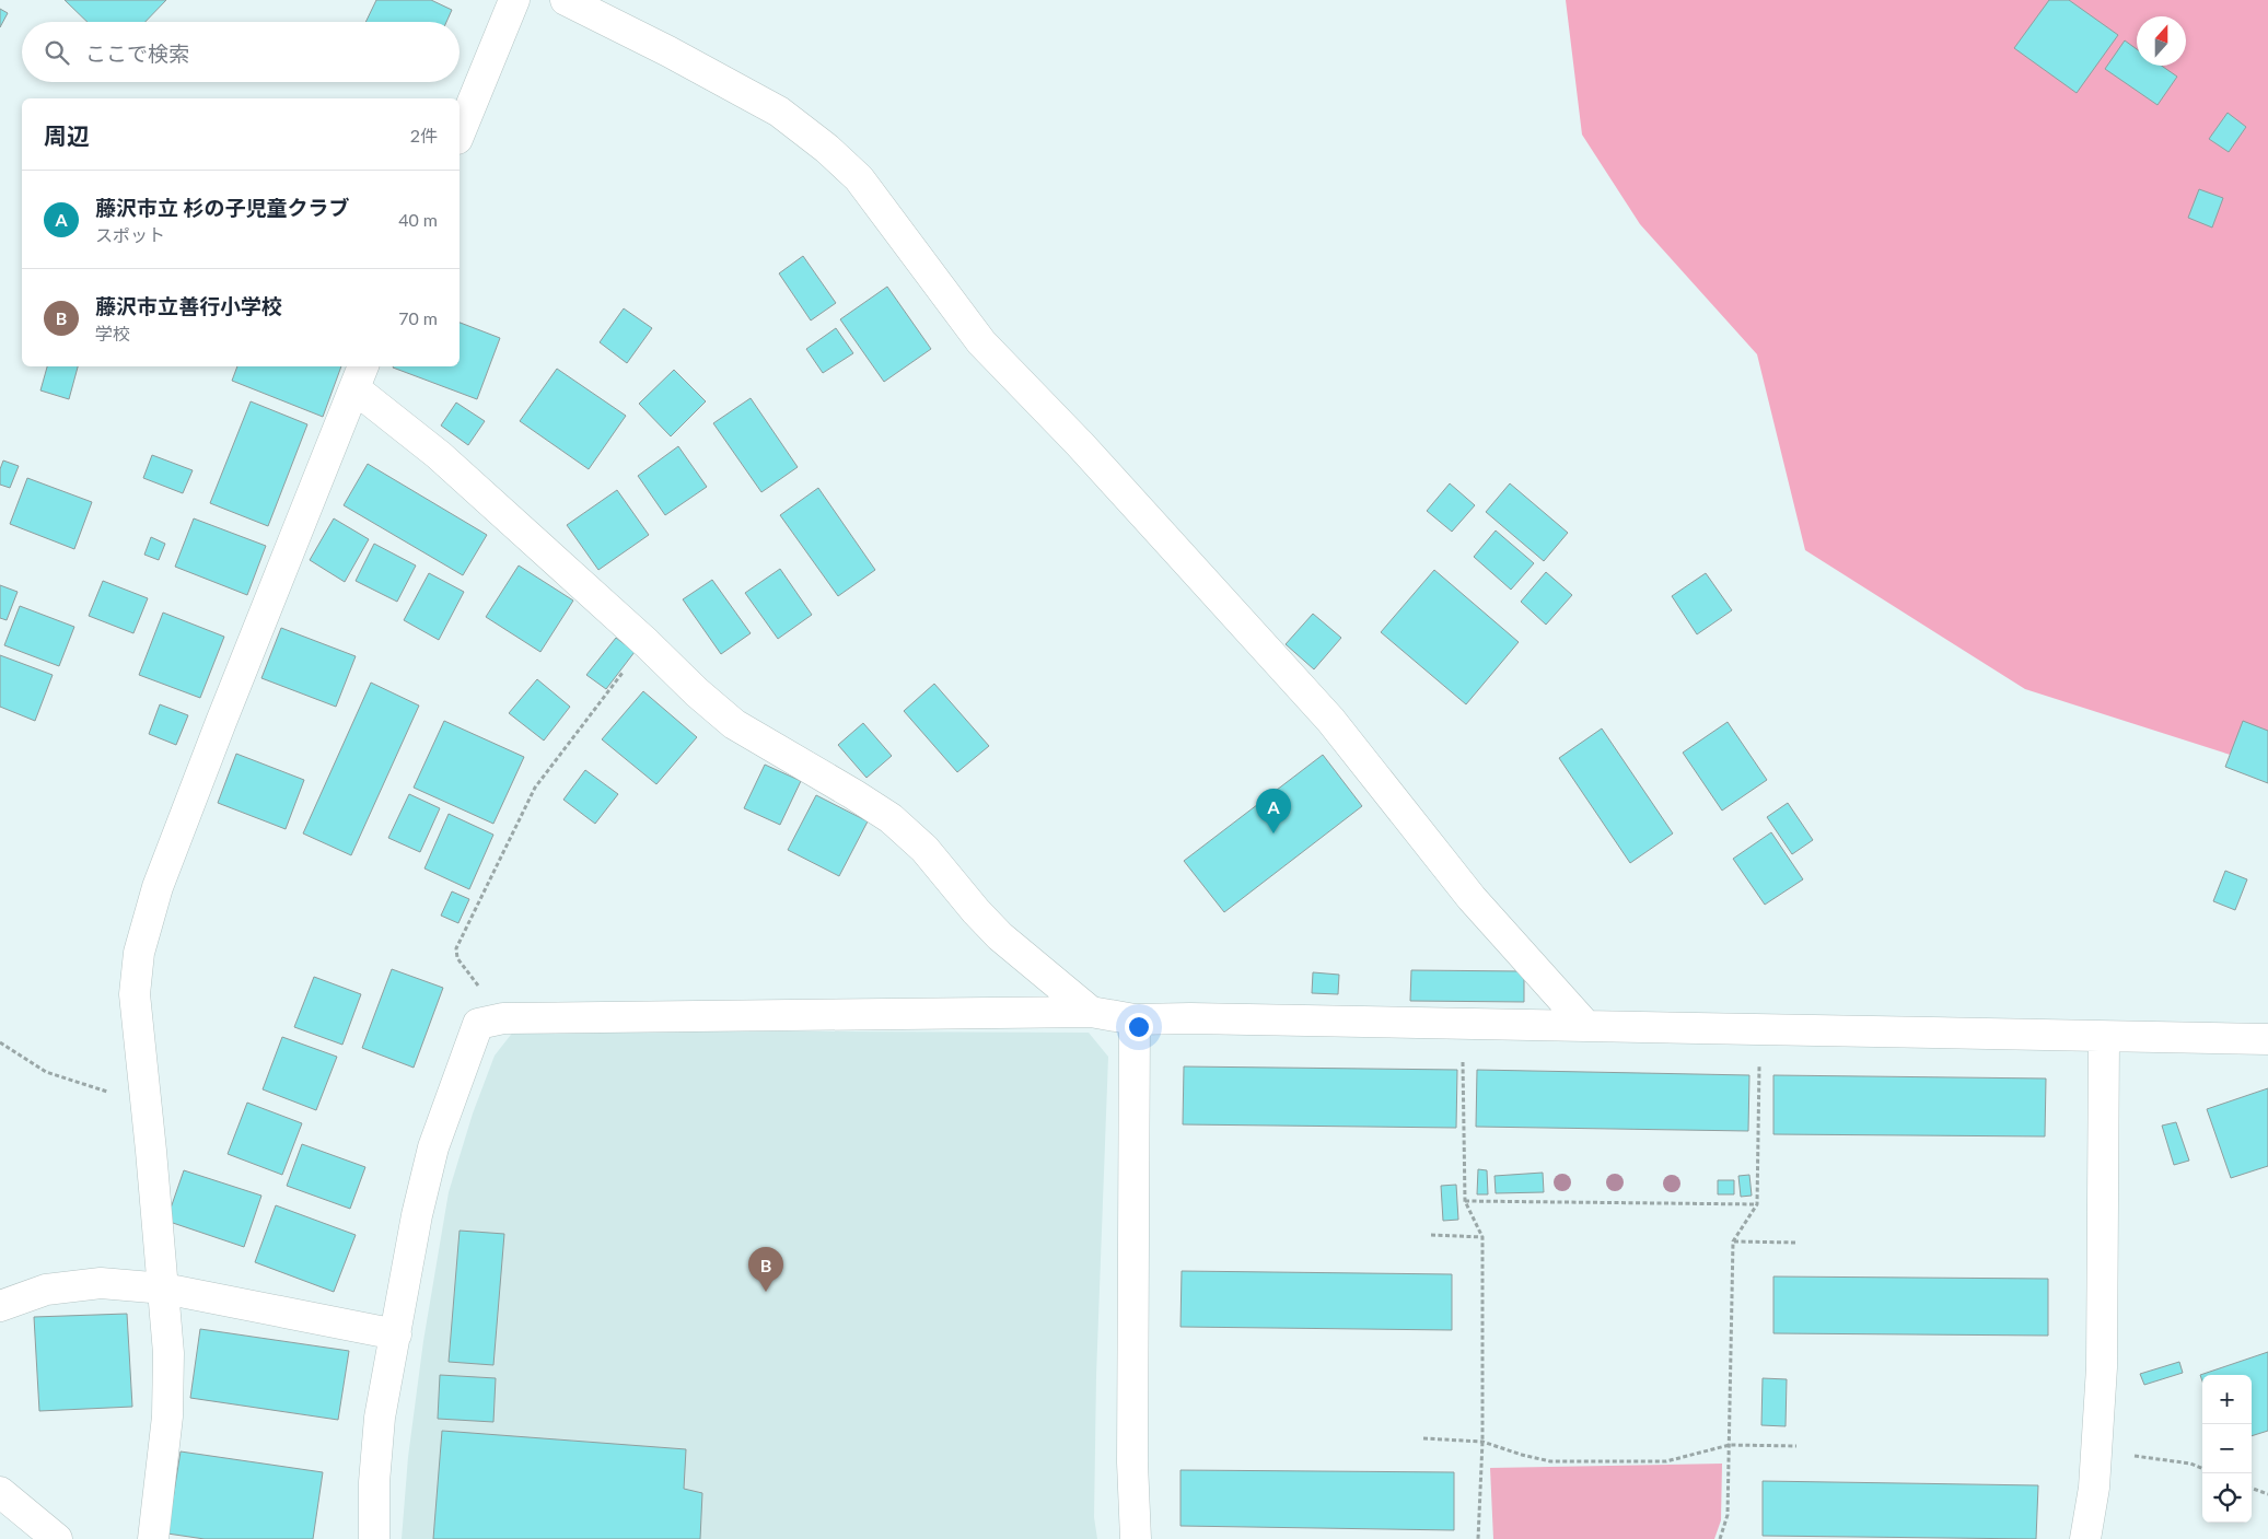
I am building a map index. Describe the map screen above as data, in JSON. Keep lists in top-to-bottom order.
{
  "north": "top",
  "page": {
    "search": "ここで検索",
    "heading": ["周辺", "2件"],
    "list": [
      {
        "mark": "A",
        "name": "藤沢市立 杉の子児童クラブ",
        "note": "スポット",
        "value": "40 m"
      },
      {
        "mark": "B",
        "name": "藤沢市立善行小学校",
        "note": "学校",
        "value": "70 m"
      }
    ],
    "pins": ["A", "B"],
    "map_buttons": ["+", "−"]
  }
}
